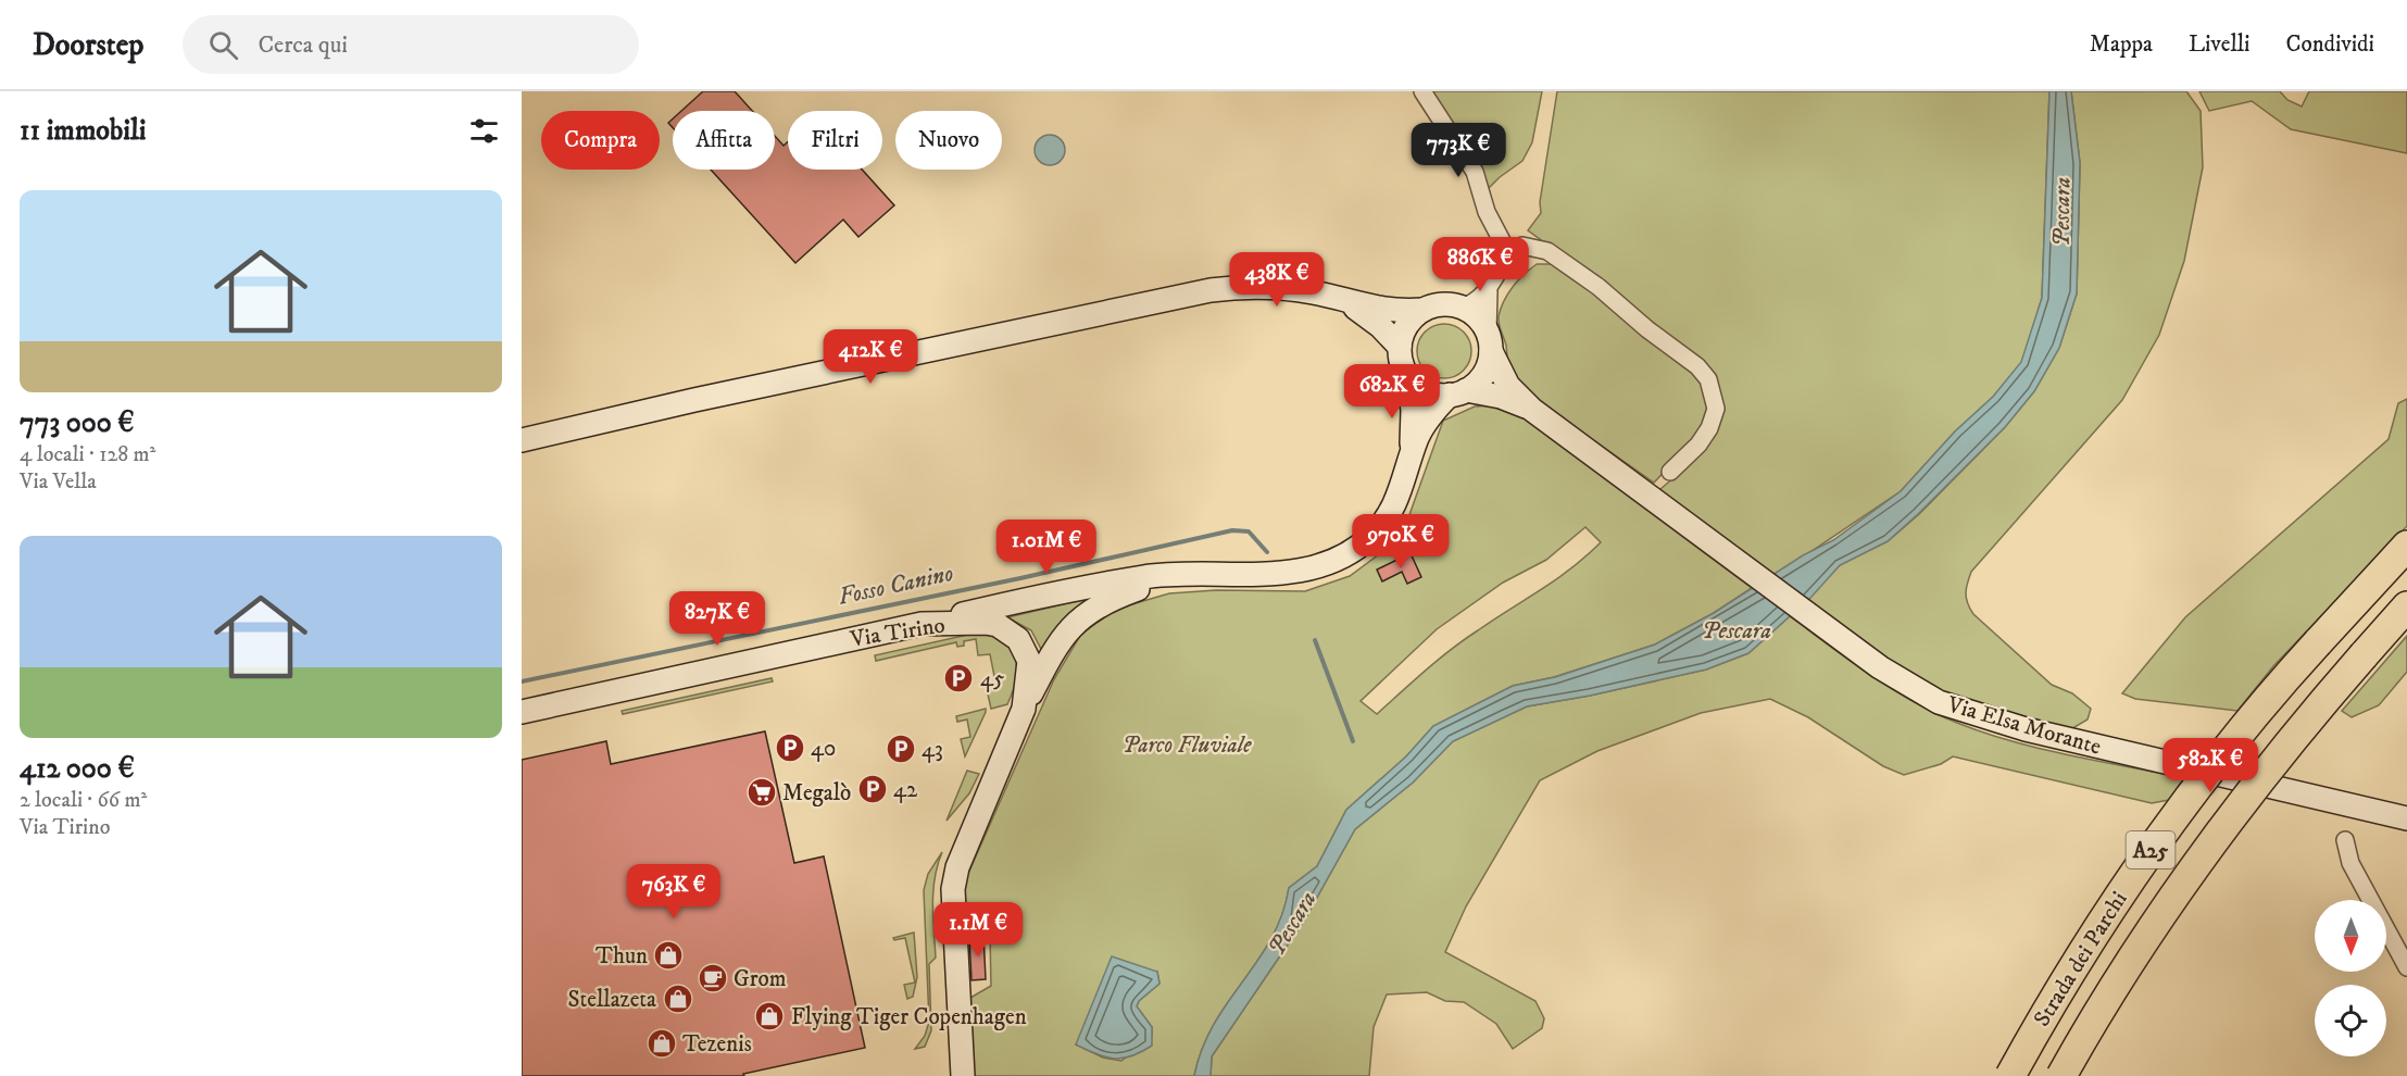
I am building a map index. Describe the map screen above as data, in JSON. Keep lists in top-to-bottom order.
{
  "streets": {
    "highway": ["A25", "Strada dei Parchi"],
    "main road": ["Via Tirino", "Via Elsa Morante"]
  },
  "water": ["Pescara", "Fosso Canino"],
  "parks": ["Parco Fluviale"],
  "places": {
    "parking": [
      "45",
      "40",
      "43",
      "42"
    ],
    "supermarket": ["Megalò"],
    "shop": [
      "Thun",
      "Stellazeta",
      "Flying Tiger Copenhagen",
      "Tezenis"
    ],
    "cafe": ["Grom"]
  },
  "north": "bottom",
  "page": {
    "header": "Doorstep",
    "search": "Cerca qui",
    "nav": ["Mappa", "Livelli", "Condividi"],
    "heading": "11 immobili",
    "chip": [
      "Compra",
      "Affitta",
      "Filtri",
      "Nuovo"
    ],
    "price": [
      "773K €",
      "886K €",
      "438K €",
      "412K €",
      "682K €",
      "970K €",
      "1.01M €",
      "827K €",
      "582K €",
      "763K €",
      "1.1M €"
    ],
    "list": [
      {
        "name": "773 000 €",
        "note": "4 locali · 128 m² · Via Vella"
      },
      {
        "name": "412 000 €",
        "note": "2 locali · 66 m² · Via Tirino"
      }
    ]
  }
}
